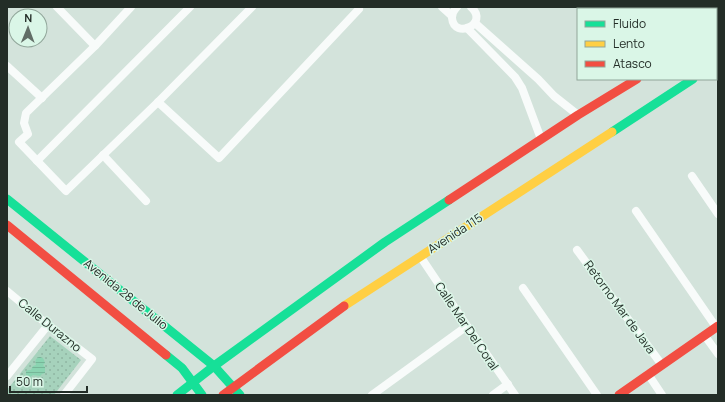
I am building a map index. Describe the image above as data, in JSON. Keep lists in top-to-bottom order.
{
  "streets": {
    "main road": ["Avenida 115", "Avenida 28 de Julio"],
    "street": ["Retorno Mar de Java", "Calle Durazno", "Calle Mar Del Coral"]
  },
  "crossings": [
    ["Avenida 115", "Avenida 28 de Julio"],
    ["Avenida 115", "Calle Mar Del Coral"]
  ],
  "legend": ["Fluido", "Lento", "Atasco"],
  "scale_bar": "50 m",
  "north": "top"
}
